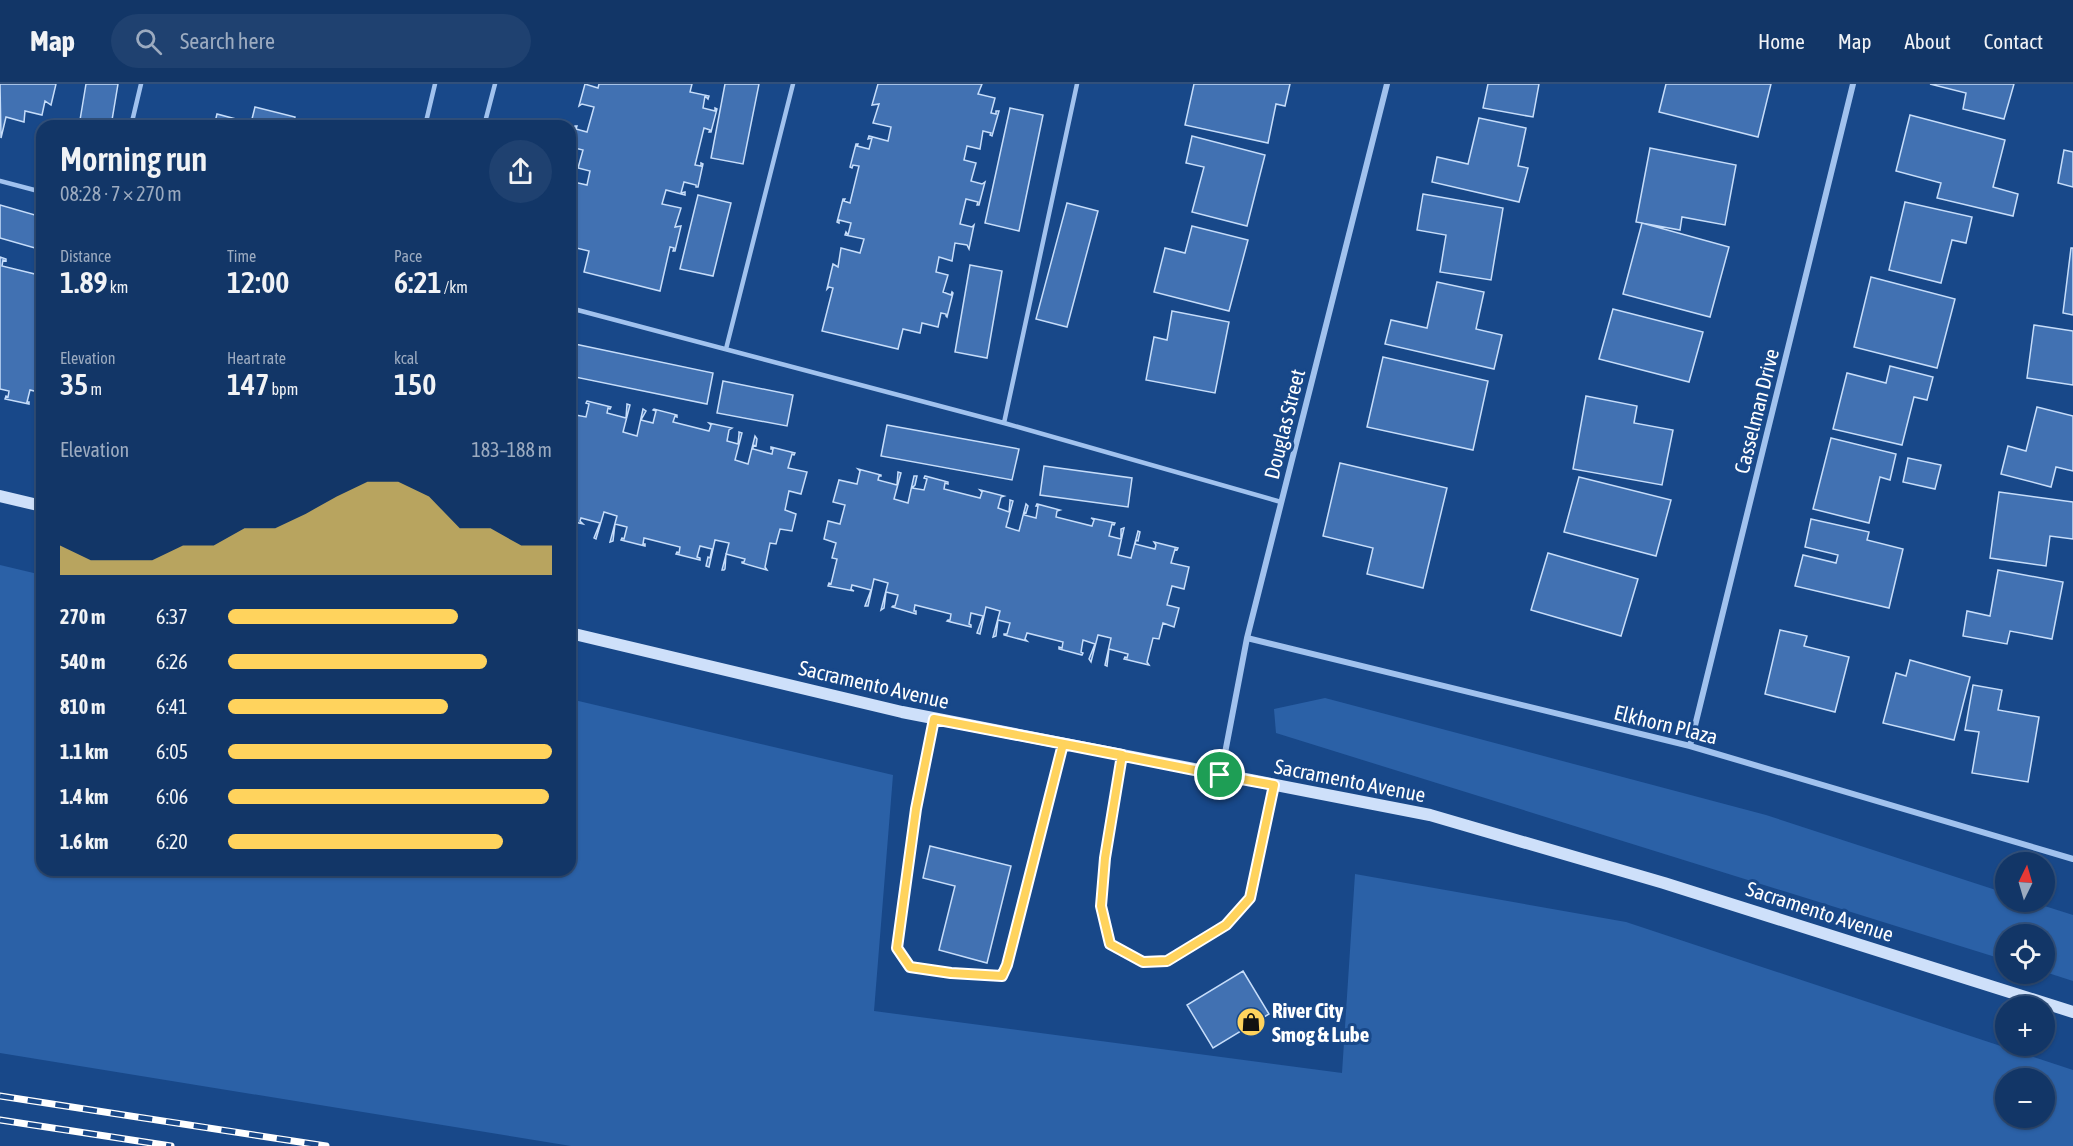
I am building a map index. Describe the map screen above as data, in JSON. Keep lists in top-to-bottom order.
{
  "streets": {
    "main road": ["Sacramento Avenue"],
    "street": ["Casselman Drive", "Douglas Street", "Elkhorn Plaza"]
  },
  "crossings": [
    ["Casselman Drive", "Elkhorn Plaza"],
    ["Douglas Street", "Sacramento Avenue"],
    ["Douglas Street", "Elkhorn Plaza"]
  ],
  "places": {
    "shop": ["River City Smog & Lube"]
  },
  "north": "top",
  "page": {
    "header": "Map",
    "search": "Search here",
    "nav": [
      "Home",
      "Map",
      "About",
      "Contact"
    ],
    "heading": ["Morning run", "08:28 · 7 × 270 m"],
    "stats": [
      ["Distance", "1.89 km"],
      ["Time", "12:00"],
      ["Pace", "6:21 /km"],
      ["Elevation", "35 m"],
      ["Heart rate", "147 bpm"],
      ["kcal", "150"]
    ],
    "chart": ["Elevation", "183–188 m"],
    "list": [
      {
        "name": "270 m",
        "note": "6:37"
      },
      {
        "name": "540 m",
        "note": "6:26"
      },
      {
        "name": "810 m",
        "note": "6:41"
      },
      {
        "name": "1.1 km",
        "note": "6:05"
      },
      {
        "name": "1.4 km",
        "note": "6:06"
      },
      {
        "name": "1.6 km",
        "note": "6:20"
      }
    ],
    "map_buttons": ["+", "−"]
  }
}
